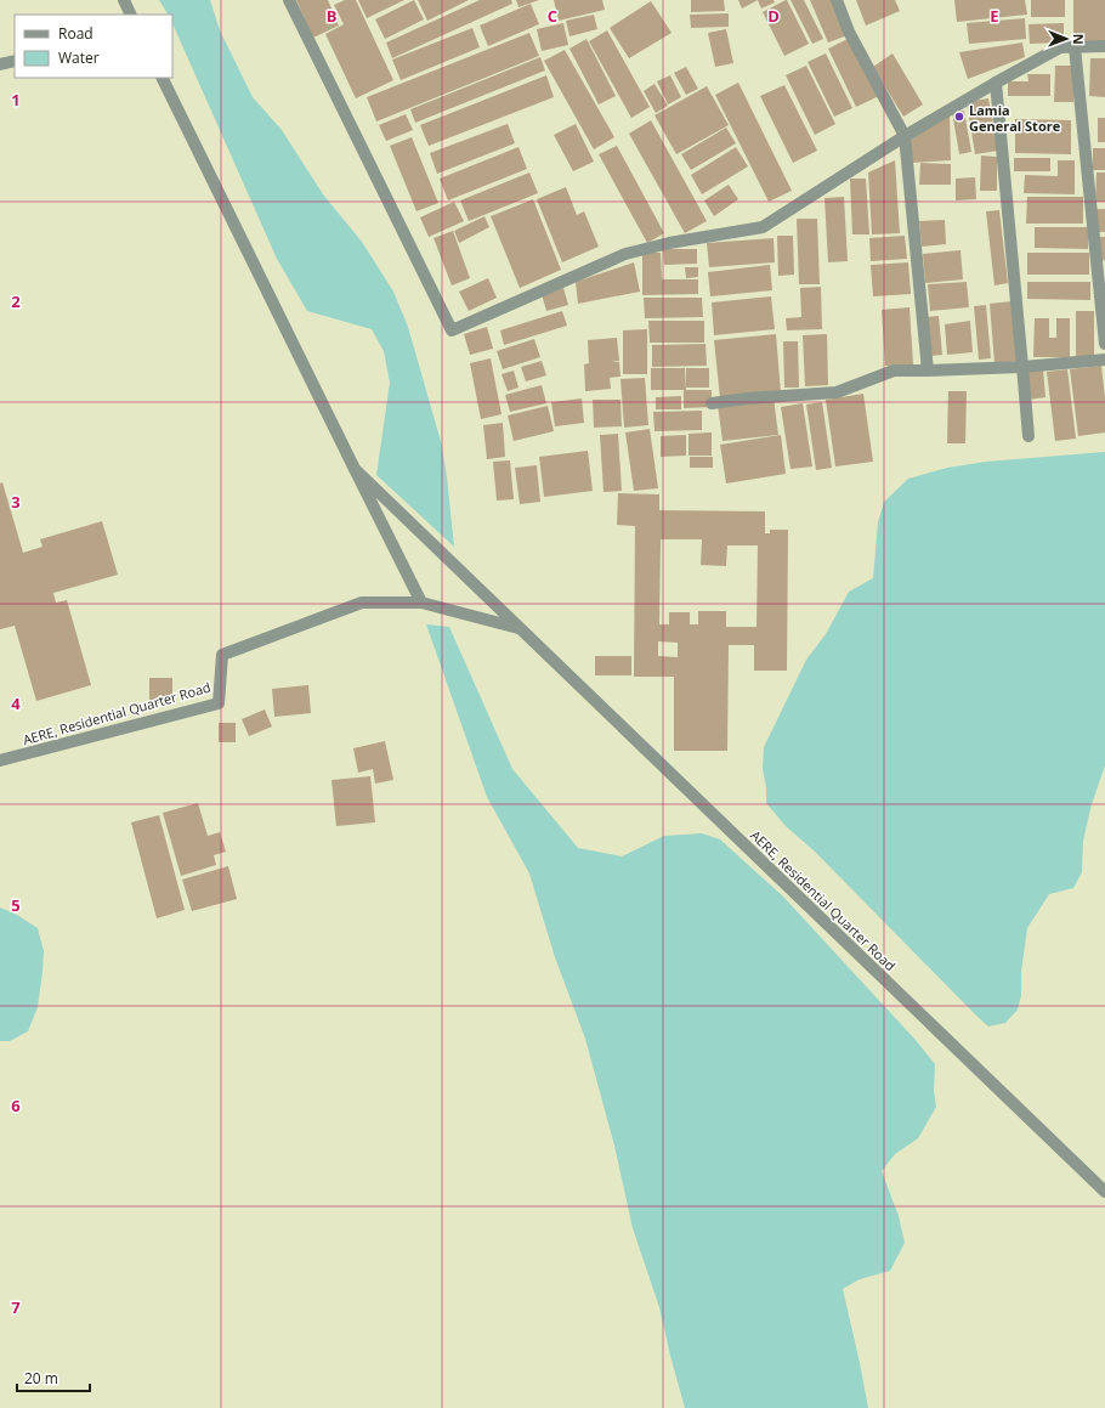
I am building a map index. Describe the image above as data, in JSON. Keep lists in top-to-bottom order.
{
  "streets": {
    "street": ["AERE, Residential Quarter Road"]
  },
  "places": ["Lamia General Store"],
  "legend": ["Road", "Water"],
  "scale_bar": "20 m",
  "north": "right",
  "grid": {
    "columns": [
      "B",
      "C",
      "D",
      "E"
    ],
    "rows": [
      "1",
      "2",
      "3",
      "4",
      "5",
      "6",
      "7"
    ]
  }
}
